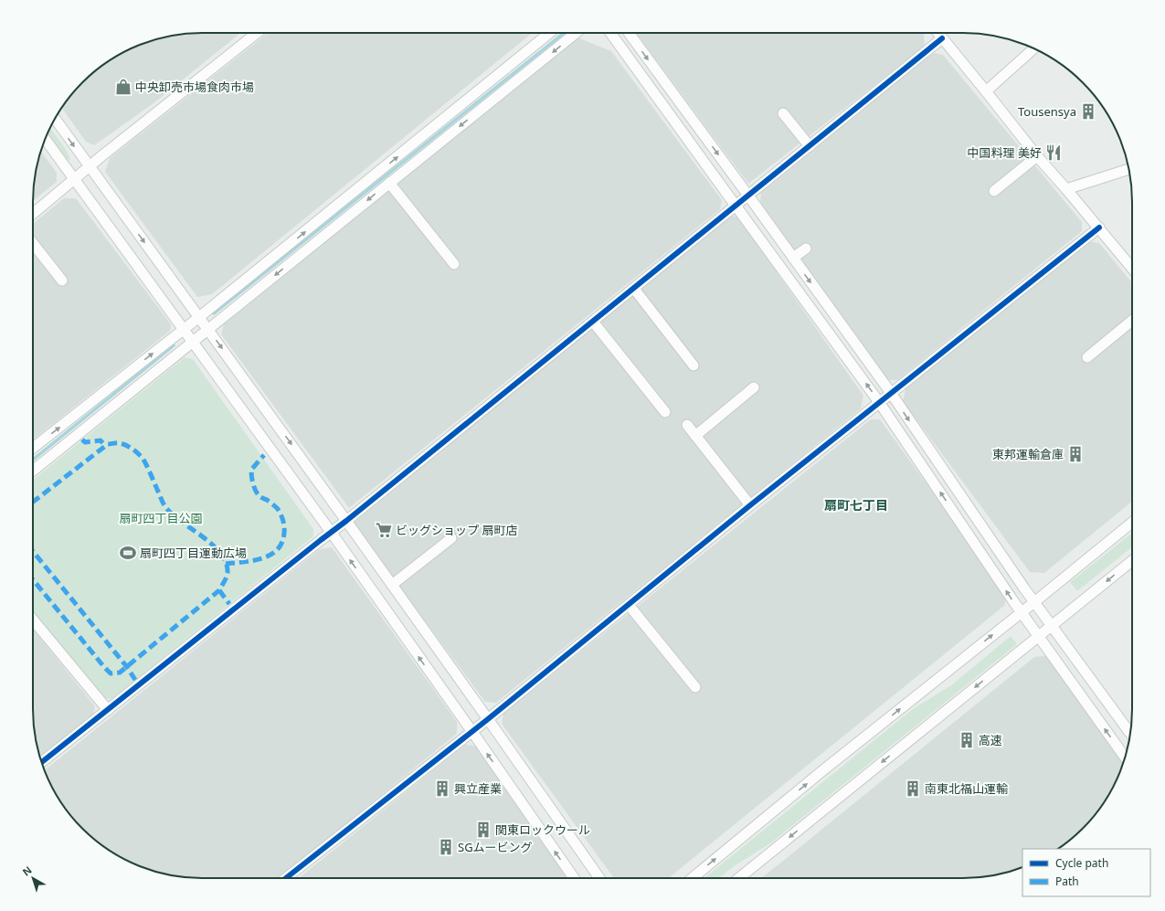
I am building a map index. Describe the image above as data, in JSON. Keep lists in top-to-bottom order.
{
  "districts": ["扇町七丁目"],
  "parks": ["扇町四丁目公園"],
  "places": {
    "shop": ["中央卸売市場食肉市場"],
    "building": [
      "Tousensya",
      "東邦運輸倉庫",
      "高速",
      "興立産業",
      "南東北福山運輸",
      "関東ロックウール",
      "SGムービング"
    ],
    "restaurant": ["中国料理 美好"],
    "supermarket": ["ビッグショップ 扇町店"],
    "sports": ["扇町四丁目運動広場"]
  },
  "legend": ["Cycle path", "Path"],
  "north": "top left"
}
